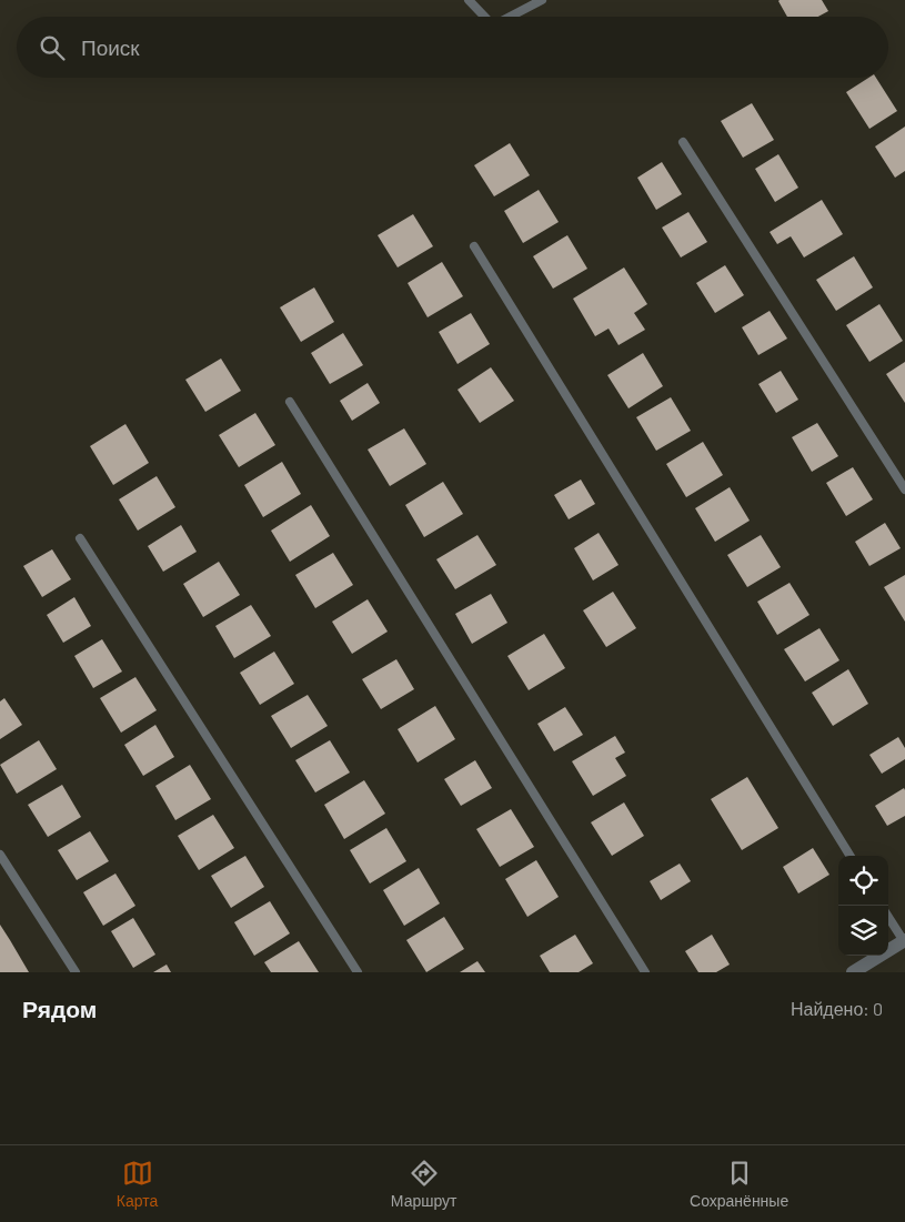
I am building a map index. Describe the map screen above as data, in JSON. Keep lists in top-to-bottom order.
{
  "page": {
    "search": "Поиск",
    "heading": ["Рядом", "Найдено: 0"],
    "nav": ["Карта", "Маршрут", "Сохранённые"]
  }
}
